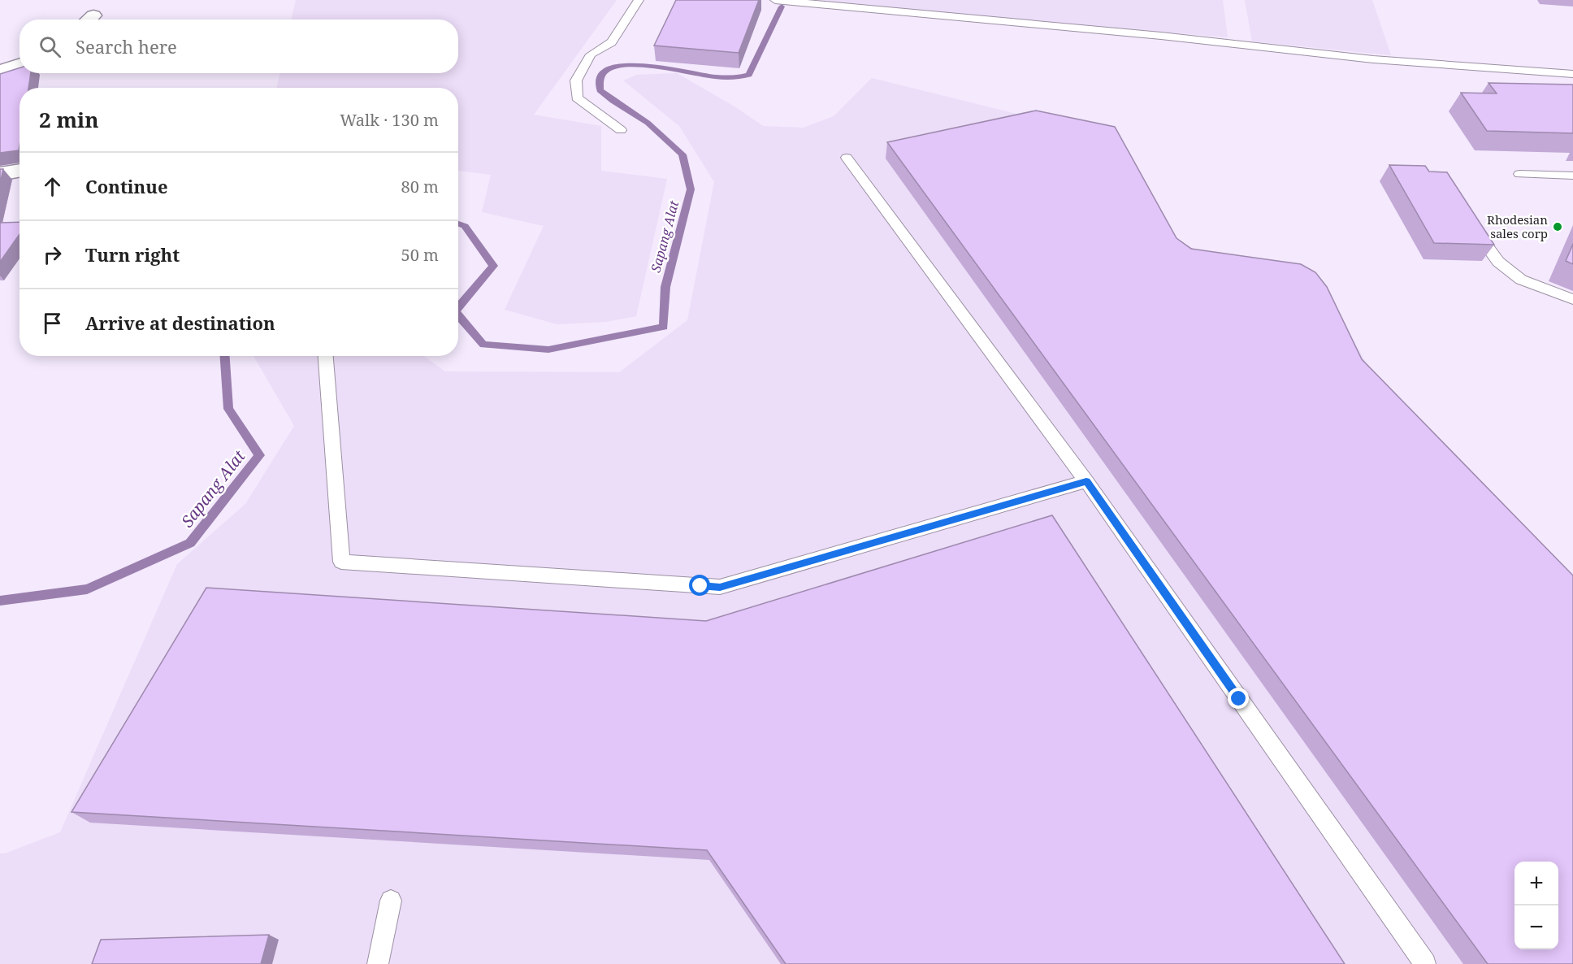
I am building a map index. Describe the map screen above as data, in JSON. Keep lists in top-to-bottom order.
{
  "water": ["Sapang Alat"],
  "places": ["Rhodesian sales corp"],
  "page": {
    "search": "Search here",
    "heading": ["2 min", "Walk · 130 m"],
    "list": [
      ["Continue", "80 m"],
      ["Turn right", "50 m"],
      "Arrive at destination"
    ],
    "map_buttons": ["+", "−"]
  }
}
